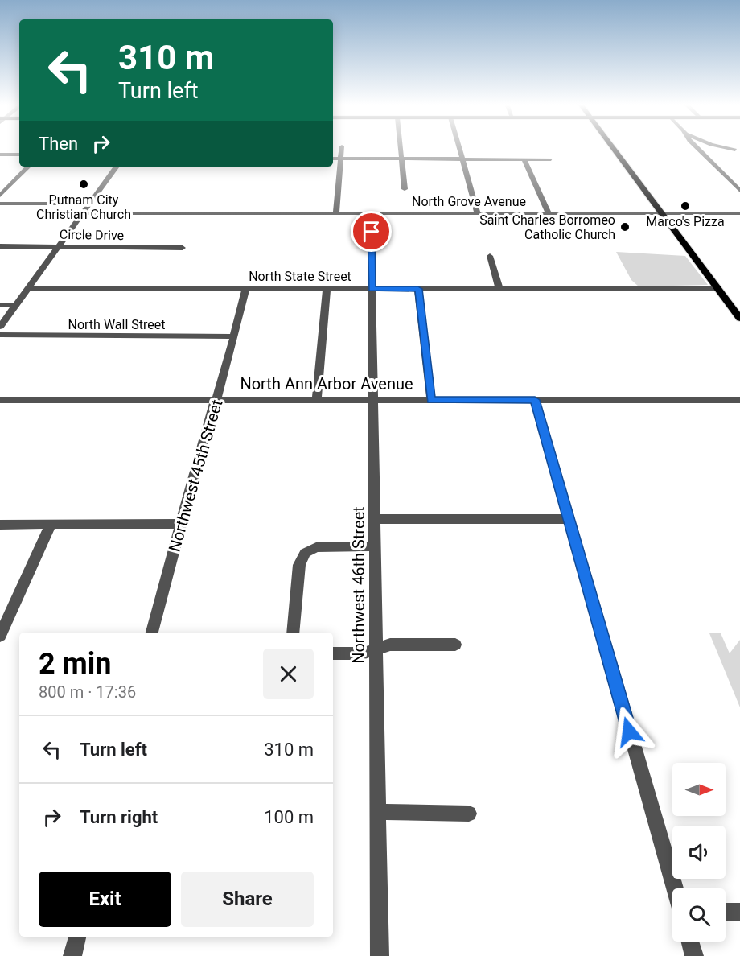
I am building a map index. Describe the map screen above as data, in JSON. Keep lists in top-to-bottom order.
{
  "streets": {
    "street": [
      "North Grove Avenue",
      "Circle Drive",
      "North State Street",
      "North Wall Street",
      "North Ann Arbor Avenue",
      "Northwest 45th Street",
      "Northwest 46th Street"
    ]
  },
  "crossings": [
    ["North Grove Avenue", "Northwest 46th Street"],
    ["North State Street", "Northwest 45th Street"],
    ["North State Street", "Northwest 46th Street"],
    ["North Wall Street", "Northwest 45th Street"],
    ["North Ann Arbor Avenue", "Northwest 45th Street"],
    ["North Ann Arbor Avenue", "Northwest 46th Street"]
  ],
  "places": ["Putnam City Christian Church", "Marco's Pizza", "Saint Charles Borromeo Catholic Church"],
  "north": "right",
  "page": {
    "turn": ["310 m", "Turn left"],
    "then": "Then",
    "heading": ["2 min", "800 m · 17:36"],
    "list": [
      {
        "name": "Turn left",
        "value": "310 m"
      },
      {
        "name": "Turn right",
        "value": "100 m"
      }
    ],
    "buttons": ["Exit", "Share"]
  }
}
